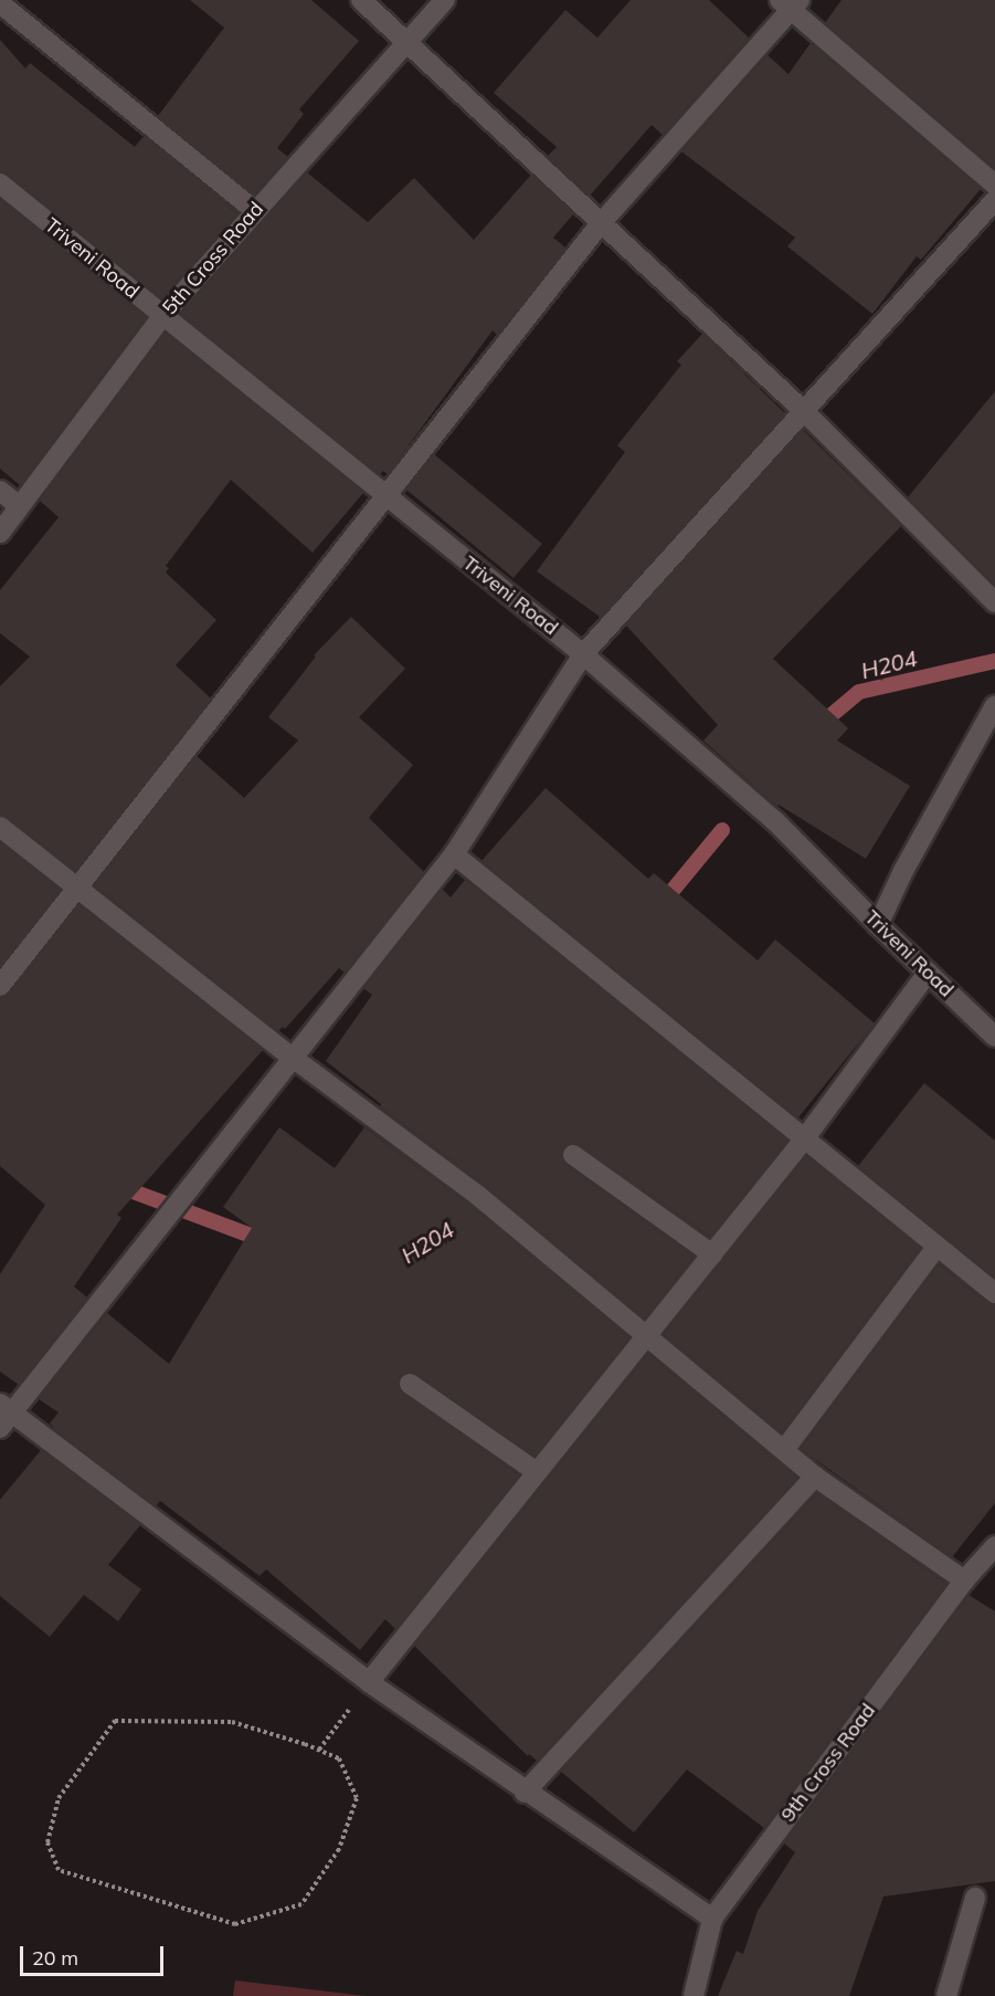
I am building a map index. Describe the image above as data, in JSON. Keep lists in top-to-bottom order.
{
  "streets": {
    "street": ["Triveni Road", "5th Cross Road", "9th Cross Road"]
  },
  "crossings": [
    ["Triveni Road", "5th Cross Road"]
  ],
  "water": ["H204"],
  "scale_bar": "20 m"
}
